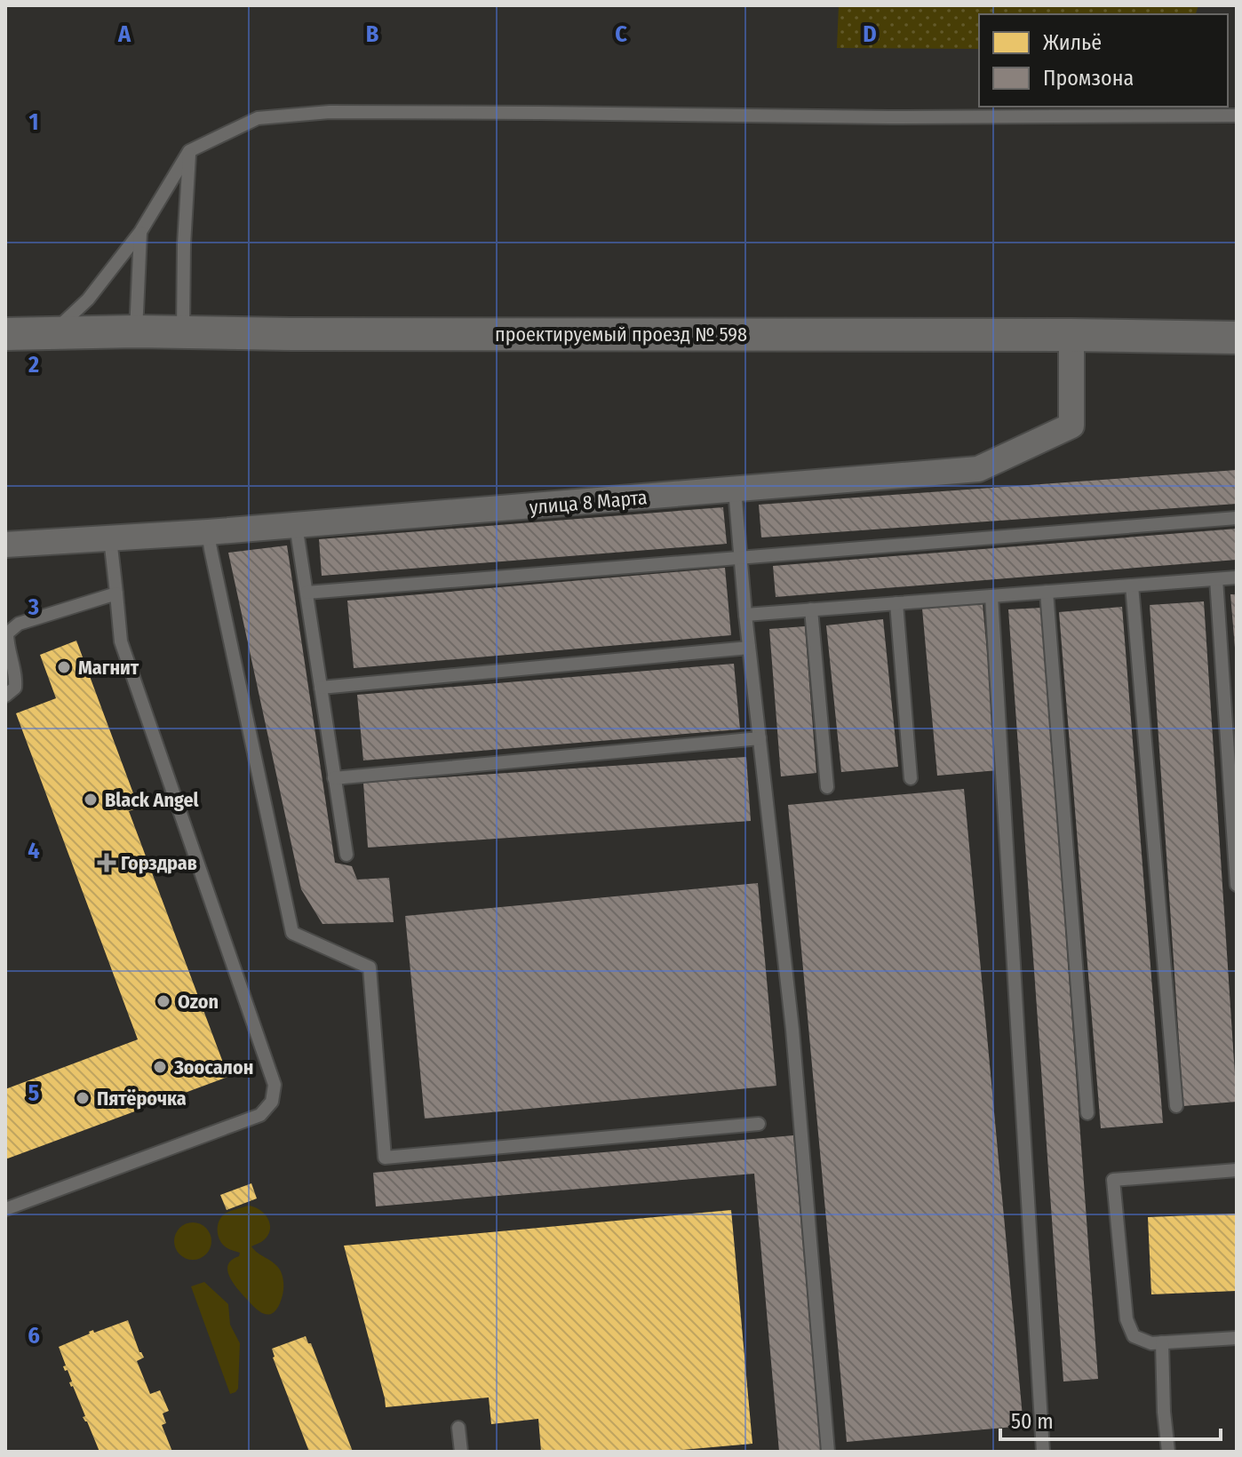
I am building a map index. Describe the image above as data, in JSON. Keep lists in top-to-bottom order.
{
  "streets": {
    "street": ["проектируемый проезд № 598", "улица 8 Марта"]
  },
  "crossings": [
    ["проектируемый проезд № 598", "улица 8 Марта"]
  ],
  "places": {
    "other": [
      "Магнит",
      "Black Angel",
      "Ozon",
      "Зоосалон",
      "Пятёрочка"
    ],
    "health": ["Горздрав"]
  },
  "legend": ["Жильё", "Промзона"],
  "scale_bar": "50 m",
  "grid": {
    "columns": [
      "A",
      "B",
      "C",
      "D"
    ],
    "rows": [
      "1",
      "2",
      "3",
      "4",
      "5",
      "6"
    ]
  }
}
